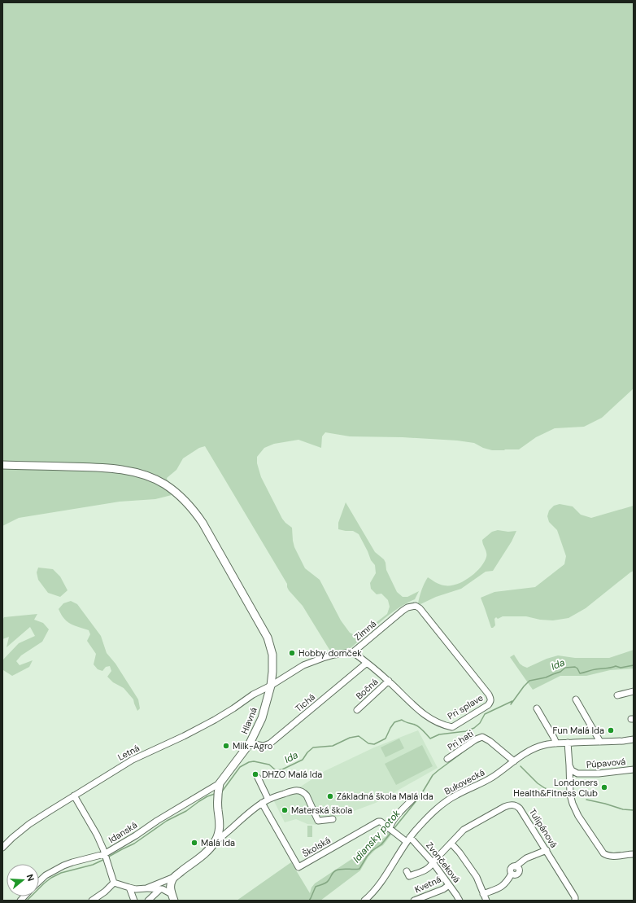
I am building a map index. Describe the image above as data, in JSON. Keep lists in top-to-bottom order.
{
  "streets": {
    "main road": ["Hlavná"],
    "street": [
      "Zimná",
      "Bočná",
      "Tichá",
      "Pri splave",
      "Pri hati",
      "Letná",
      "Púpavová",
      "Bukovecká",
      "Tulipánová",
      "Idanská",
      "Školská",
      "Zvončeková",
      "Kvetná"
    ]
  },
  "crossings": [
    ["Zimná", "Pri splave"],
    ["Zimná", "Hlavná"],
    ["Zimná", "Letná"],
    ["Bočná", "Pri splave"],
    ["Tichá", "Pri splave"],
    ["Tichá", "Hlavná"],
    ["Hlavná", "Letná"],
    ["Hlavná", "Idanská"],
    ["Pri hati", "Bukovecká"],
    ["Bukovecká", "Školská"],
    ["Bukovecká", "Zvončeková"],
    ["Tulipánová", "Zvončeková"],
    ["Tulipánová", "Kvetná"],
    ["Školská", "Zvončeková"],
    ["Zvončeková", "Kvetná"]
  ],
  "water": ["Ida", "Idiansky potok"],
  "places": [
    "Hobby domček",
    "Fun Malá Ida",
    "Milk-Agro",
    "DHZO Malá Ida",
    "Londoners Health&Fitness Club",
    "Základná škola Malá Ida",
    "Materská škola",
    "Malá Ida"
  ],
  "north": "right"
}
